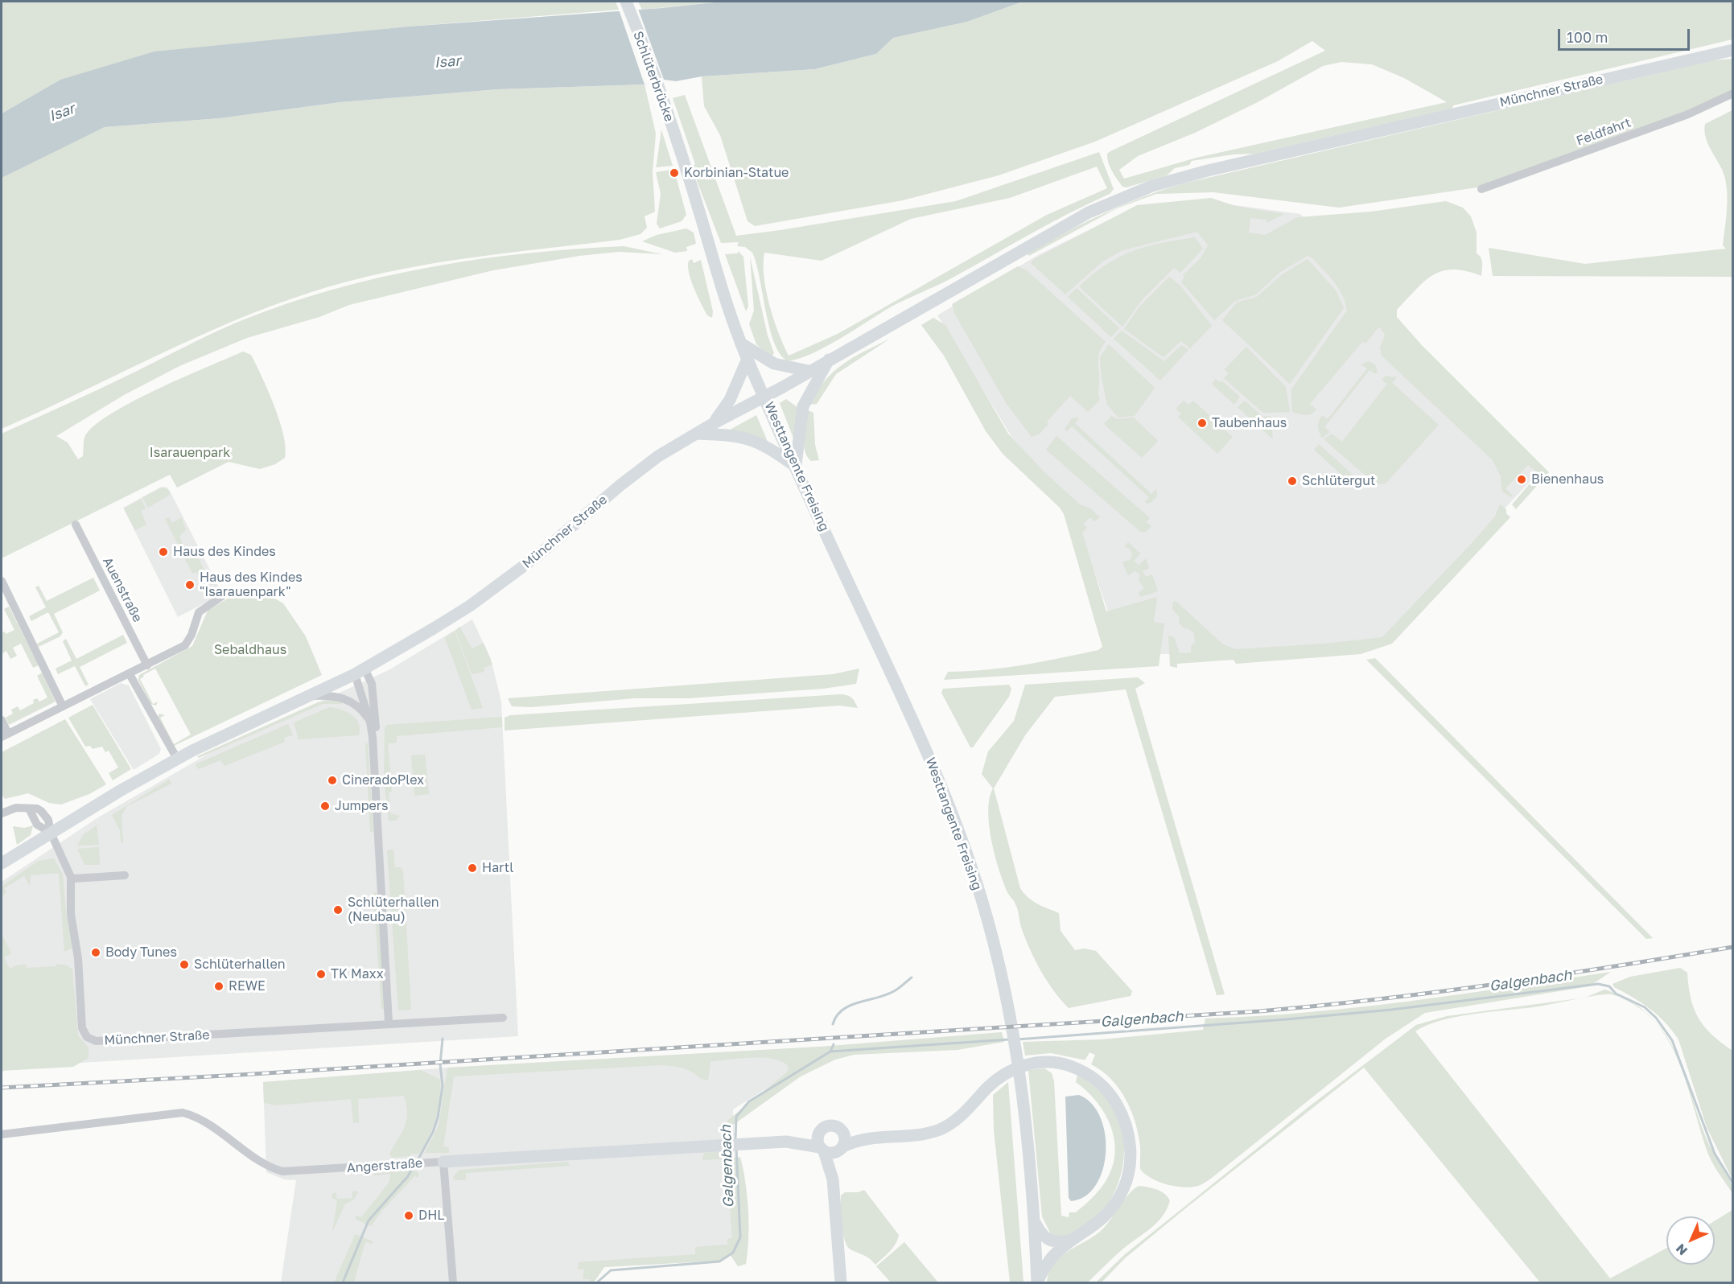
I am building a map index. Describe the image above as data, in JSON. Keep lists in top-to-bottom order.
{
  "streets": {
    "main road": [
      "Schlüterbrücke",
      "Münchner Straße",
      "Westtangente Freising",
      "Angerstraße"
    ],
    "street": ["Feldfahrt", "Auenstraße"]
  },
  "crossings": [
    ["Schlüterbrücke", "Westtangente Freising"],
    ["Münchner Straße", "Westtangente Freising"]
  ],
  "water": ["Isar", "Galgenbach"],
  "parks": ["Isarauenpark", "Sebaldhaus"],
  "places": [
    "Korbinian-Statue",
    "Taubenhaus",
    "Bienenhaus",
    "Schlütergut",
    "Haus des Kindes",
    "Haus des Kindes \"Isarauenpark\"",
    "CineradoPlex",
    "Jumpers",
    "Hartl",
    "Schlüterhallen (Neubau)",
    "Body Tunes",
    "Schlüterhallen",
    "TK Maxx",
    "REWE",
    "DHL"
  ],
  "scale_bar": "100 m",
  "north": "bottom left"
}
